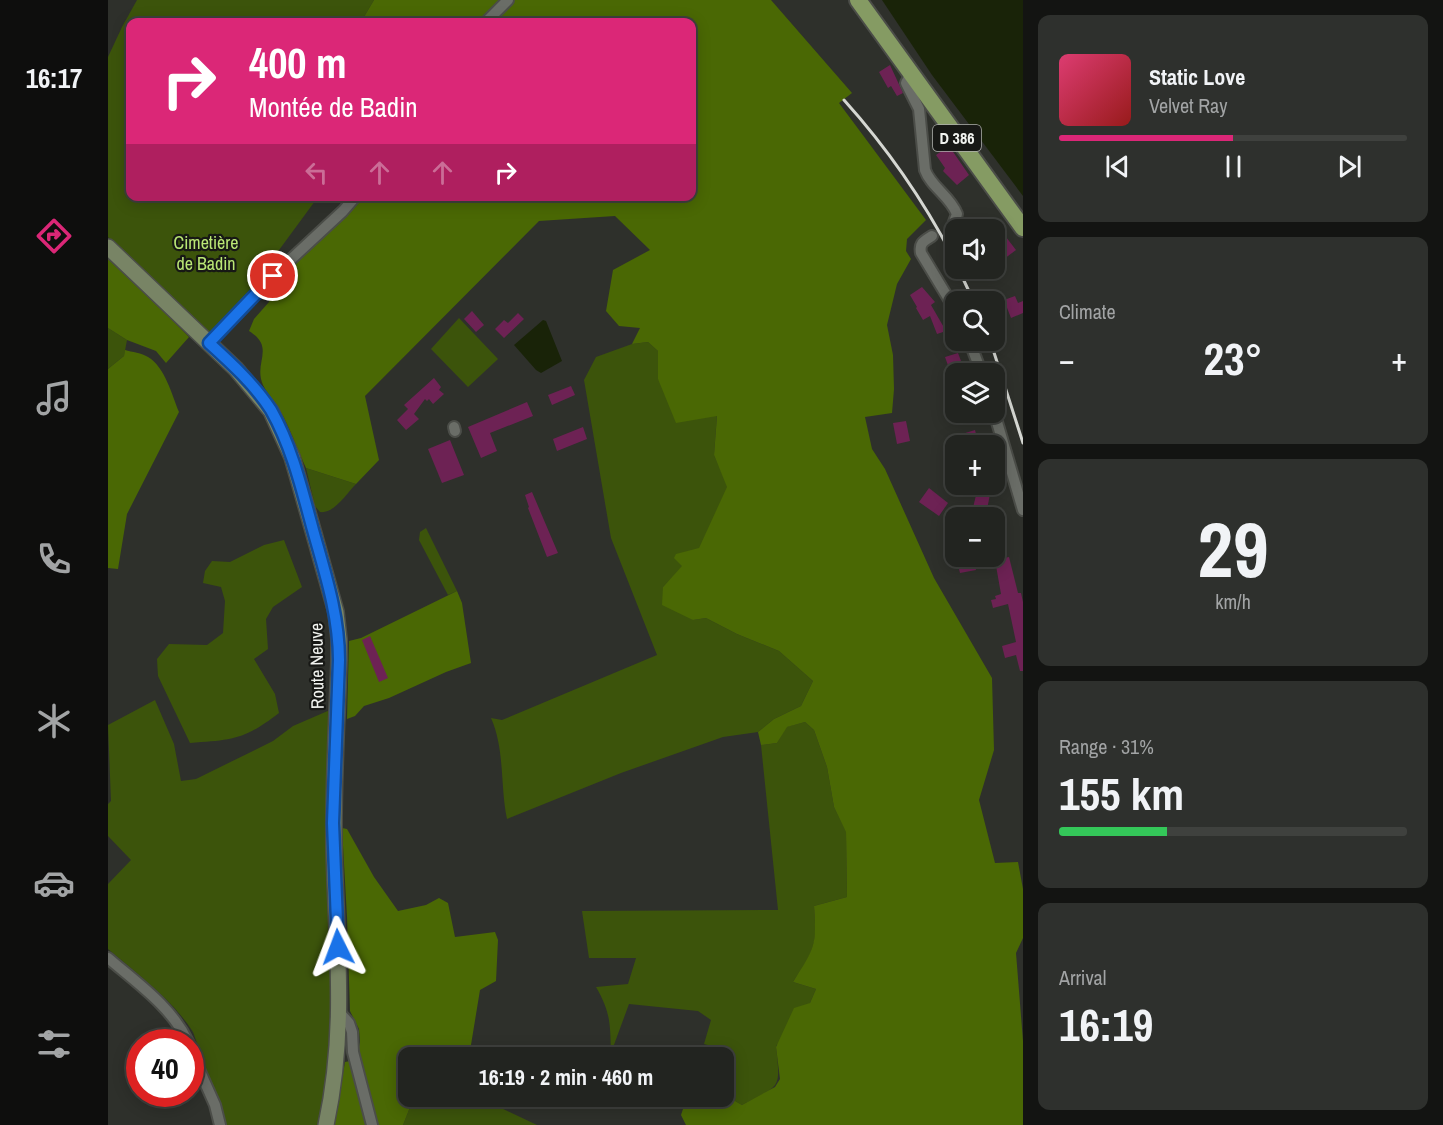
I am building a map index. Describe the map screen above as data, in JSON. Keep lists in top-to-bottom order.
{
  "streets": {
    "main road": ["D 386"],
    "street": ["Route Neuve"]
  },
  "parks": ["Cimetière de Badin"],
  "page": {
    "tabs": "16:17",
    "turn": ["400 m", "Montée de Badin"],
    "song": ["Static Love", "Velvet Ray"],
    "map_buttons": ["+", "−"],
    "tile": [
      "Climate",
      ["29", "km/h"],
      ["Range · 31%", "155 km"],
      ["Arrival", "16:19"]
    ],
    "heat": ["−", "23°", "+"],
    "limit": "40",
    "trip": "16:19 · 2 min · 460 m"
  }
}
